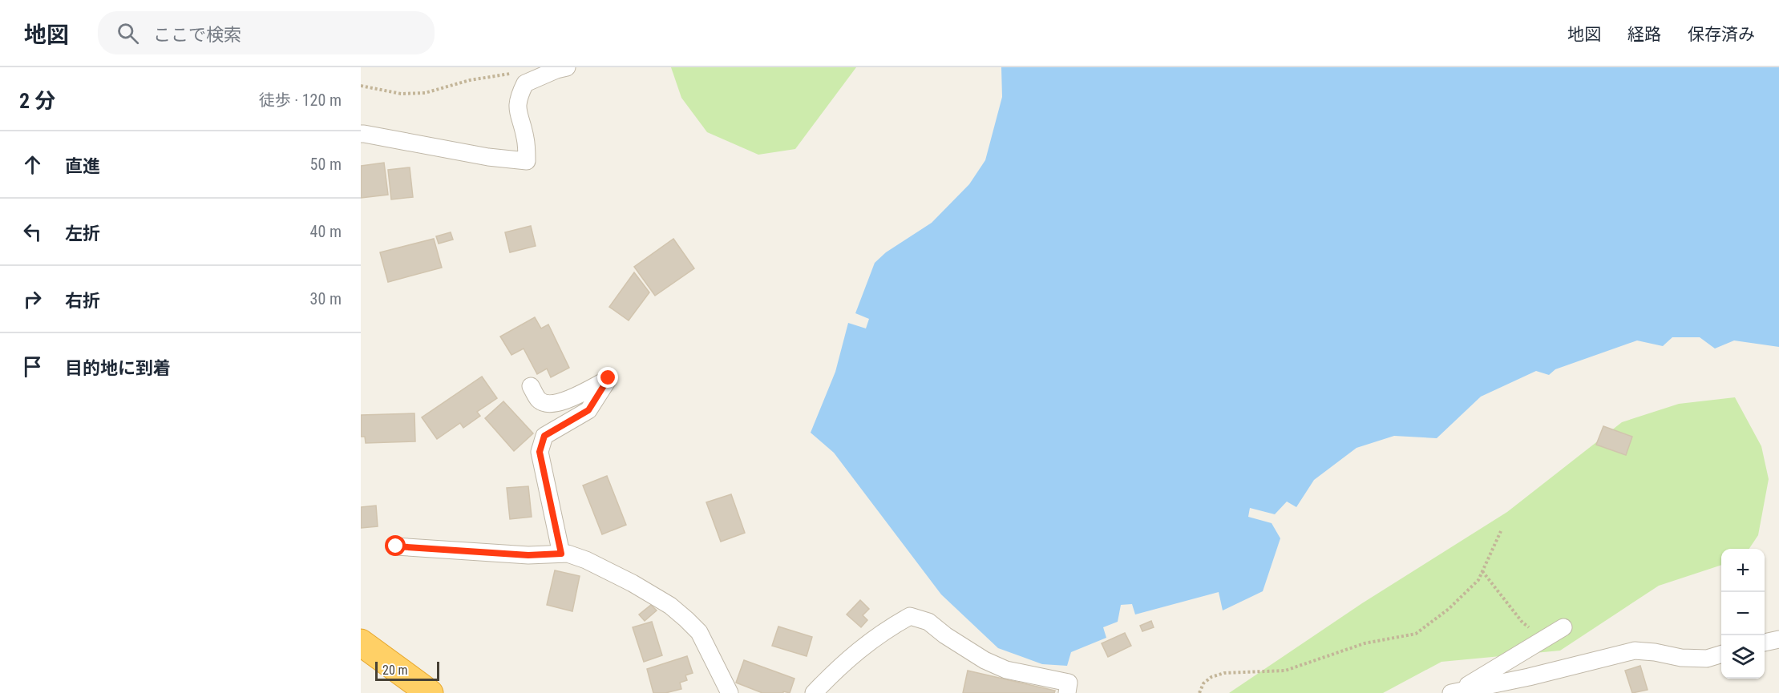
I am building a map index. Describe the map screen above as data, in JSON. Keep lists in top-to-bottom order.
{
  "scale_bar": "20 m",
  "page": {
    "header": "地図",
    "search": "ここで検索",
    "nav": ["地図", "経路", "保存済み"],
    "heading": ["2 分", "徒歩 · 120 m"],
    "list": [
      ["直進", "50 m"],
      ["左折", "40 m"],
      ["右折", "30 m"],
      "目的地に到着"
    ],
    "map_buttons": ["+", "−"],
    "scale": "20 m"
  }
}
